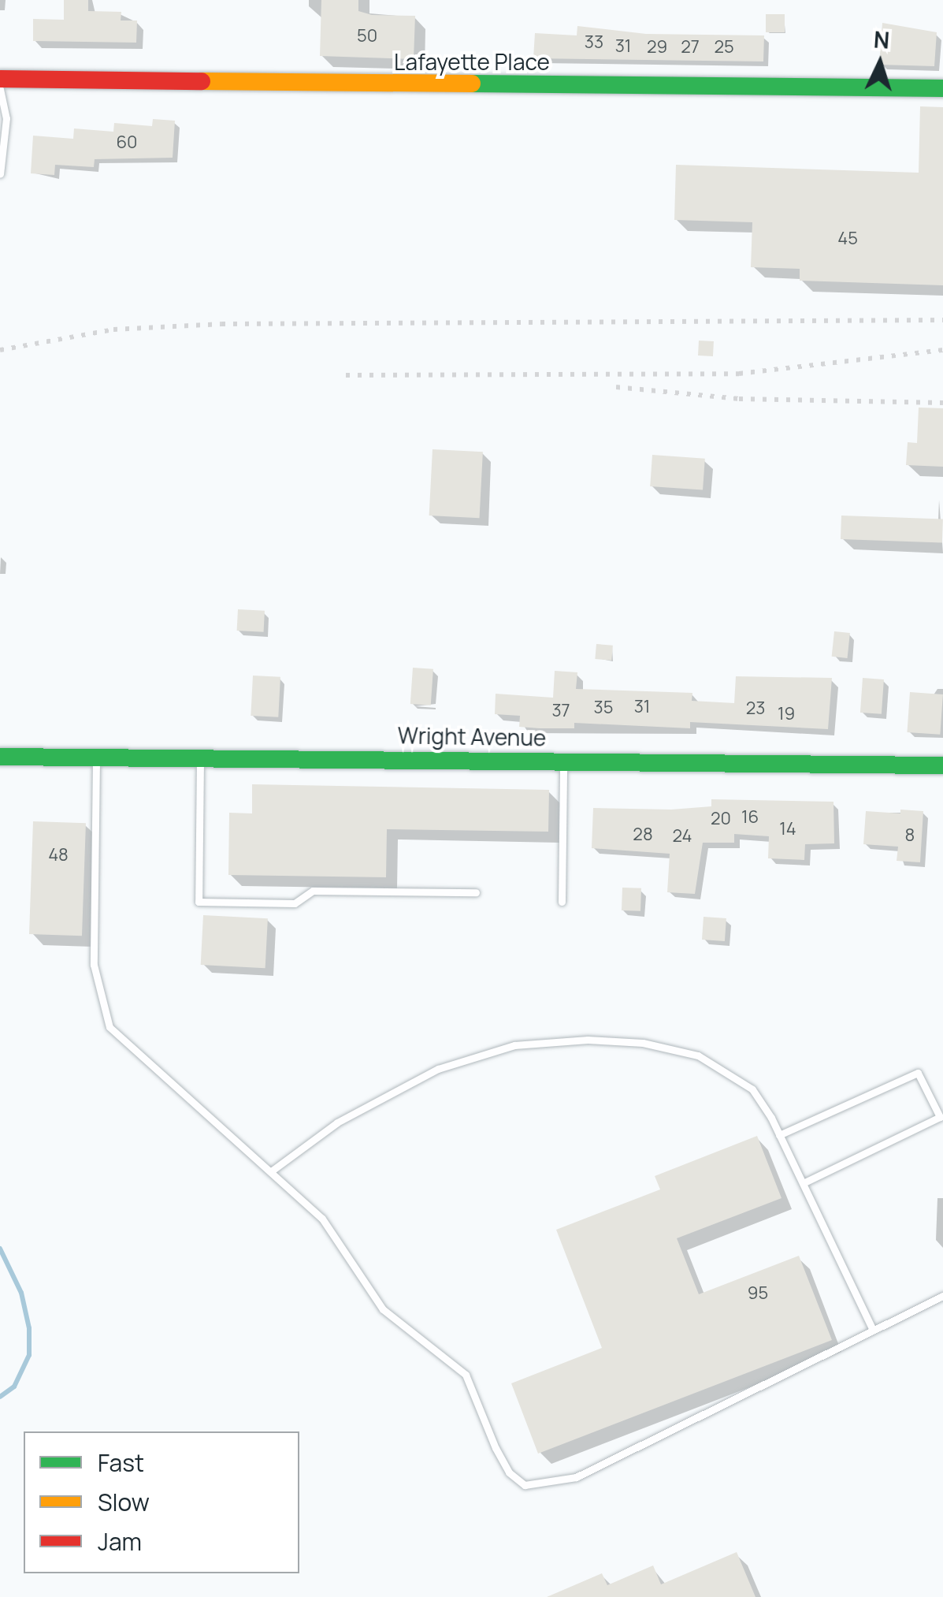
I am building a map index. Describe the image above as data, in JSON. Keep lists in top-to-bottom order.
{
  "streets": {
    "street": ["Lafayette Place", "Wright Avenue"]
  },
  "house_numbers": [
    "50",
    "33",
    "31",
    "29",
    "27",
    "25",
    "60",
    "45",
    "31",
    "35",
    "23",
    "37",
    "19",
    "16",
    "20",
    "14",
    "28",
    "8",
    "24",
    "48",
    "95"
  ],
  "legend": ["Fast", "Slow", "Jam"],
  "north": "top"
}
